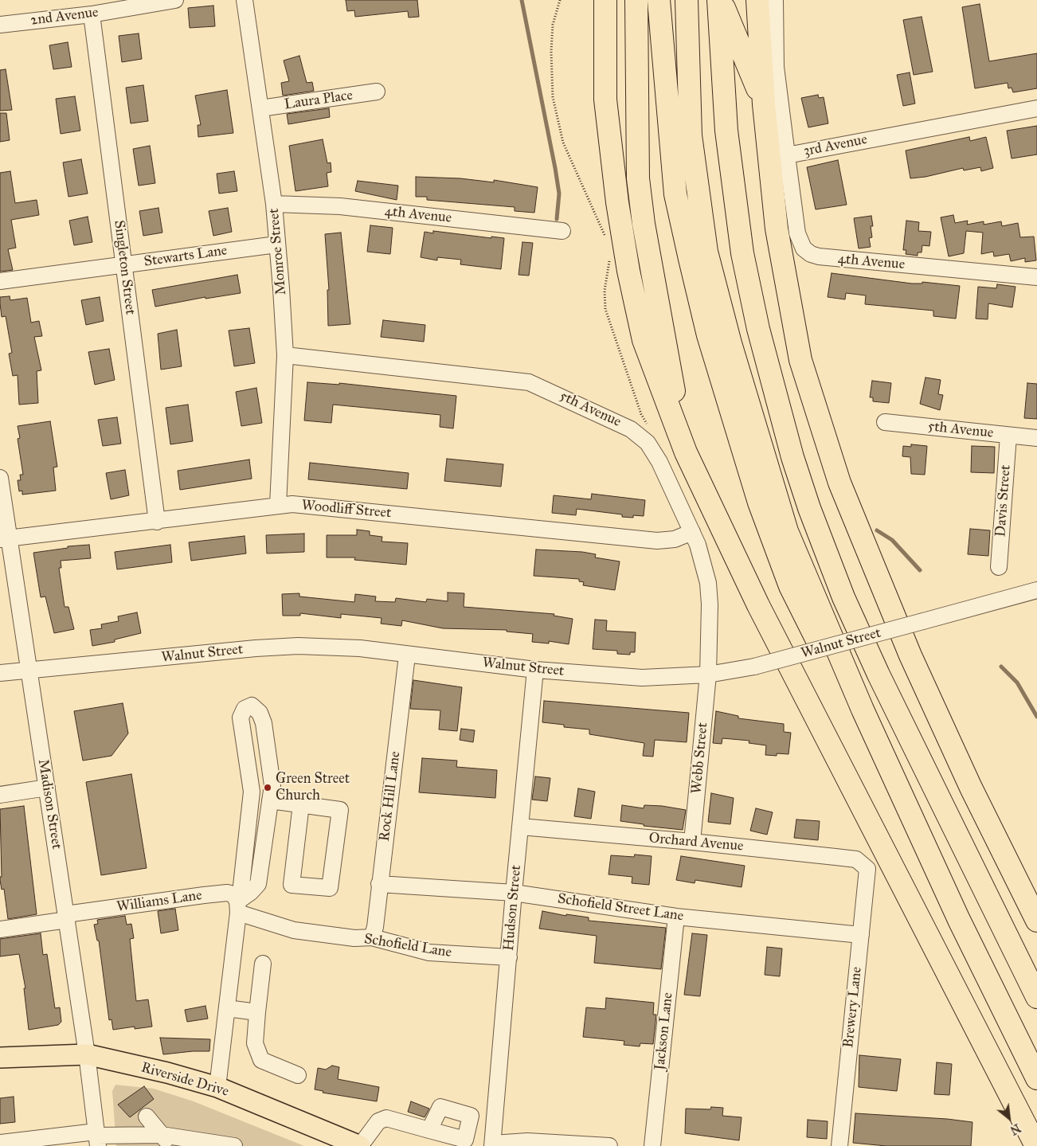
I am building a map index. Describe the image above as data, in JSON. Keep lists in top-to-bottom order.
{
  "streets": {
    "main road": ["Riverside Drive"],
    "street": [
      "2nd Avenue",
      "Laura Place",
      "3rd Avenue",
      "4th Avenue",
      "Monroe Street",
      "Stewarts Lane",
      "Singleton Street",
      "5th Avenue",
      "Davis Street",
      "Woodliff Street",
      "Walnut Street",
      "Webb Street",
      "Rock Hill Lane",
      "Madison Street",
      "Orchard Avenue",
      "Williams Lane",
      "Hudson Street",
      "Schofield Street Lane",
      "Schofield Lane",
      "Brewery Lane",
      "Jackson Lane"
    ]
  },
  "crossings": [
    ["2nd Avenue", "Singleton Street"],
    ["Laura Place", "Monroe Street"],
    ["3rd Avenue", "4th Avenue"],
    ["4th Avenue", "Monroe Street"],
    ["Monroe Street", "Stewarts Lane"],
    ["Monroe Street", "5th Avenue"],
    ["Monroe Street", "Woodliff Street"],
    ["Stewarts Lane", "Singleton Street"],
    ["Singleton Street", "Woodliff Street"],
    ["5th Avenue", "Davis Street"],
    ["5th Avenue", "Woodliff Street"],
    ["5th Avenue", "Walnut Street"],
    ["5th Avenue", "Webb Street"],
    ["Woodliff Street", "Madison Street"],
    ["Walnut Street", "Webb Street"],
    ["Walnut Street", "Rock Hill Lane"],
    ["Walnut Street", "Madison Street"],
    ["Walnut Street", "Hudson Street"],
    ["Webb Street", "Orchard Avenue"],
    ["Rock Hill Lane", "Schofield Street Lane"],
    ["Rock Hill Lane", "Schofield Lane"],
    ["Madison Street", "Williams Lane"],
    ["Madison Street", "Riverside Drive"],
    ["Orchard Avenue", "Hudson Street"],
    ["Orchard Avenue", "Brewery Lane"],
    ["Williams Lane", "Schofield Lane"],
    ["Hudson Street", "Schofield Street Lane"],
    ["Hudson Street", "Schofield Lane"],
    ["Schofield Street Lane", "Brewery Lane"],
    ["Schofield Street Lane", "Jackson Lane"]
  ],
  "places": ["Green Street Church"],
  "north": "bottom right"
}
